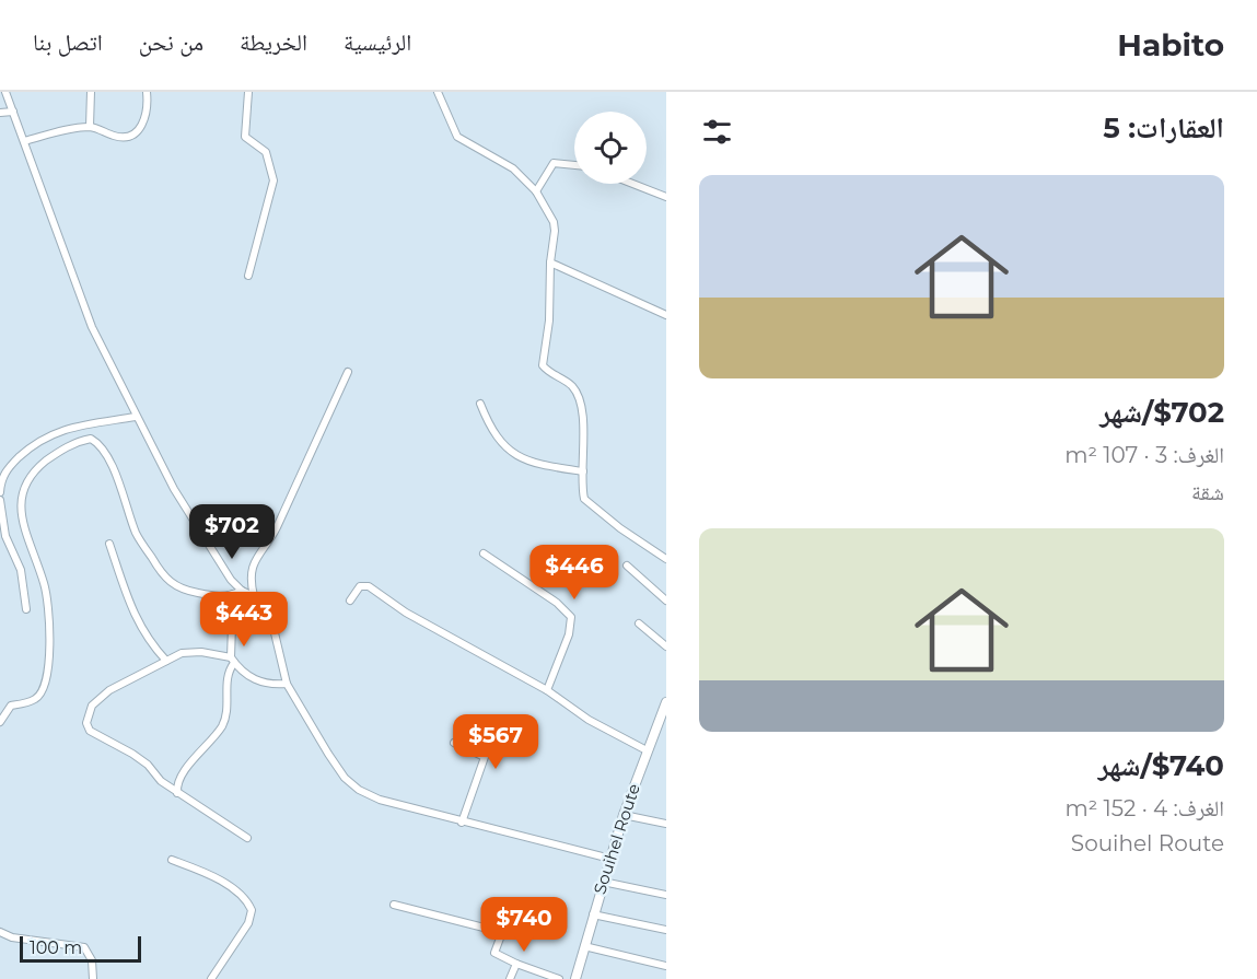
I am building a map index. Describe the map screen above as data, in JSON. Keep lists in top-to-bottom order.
{
  "streets": {
    "main road": ["Souihel Route"]
  },
  "scale_bar": "100 m",
  "page": {
    "header": "Habito",
    "nav": [
      "الرئيسية",
      "الخريطة",
      "من نحن",
      "اتصل بنا"
    ],
    "heading": "العقارات: 5",
    "list": [
      {
        "name": "$702/شهر",
        "note": "الغرف: 3 · 107 m² · شقة"
      },
      {
        "name": "$740/شهر",
        "note": "الغرف: 4 · 152 m² · Souihel Route"
      }
    ],
    "price": [
      "$702",
      "$446",
      "$443",
      "$567",
      "$740"
    ],
    "scale": "100 m"
  }
}
